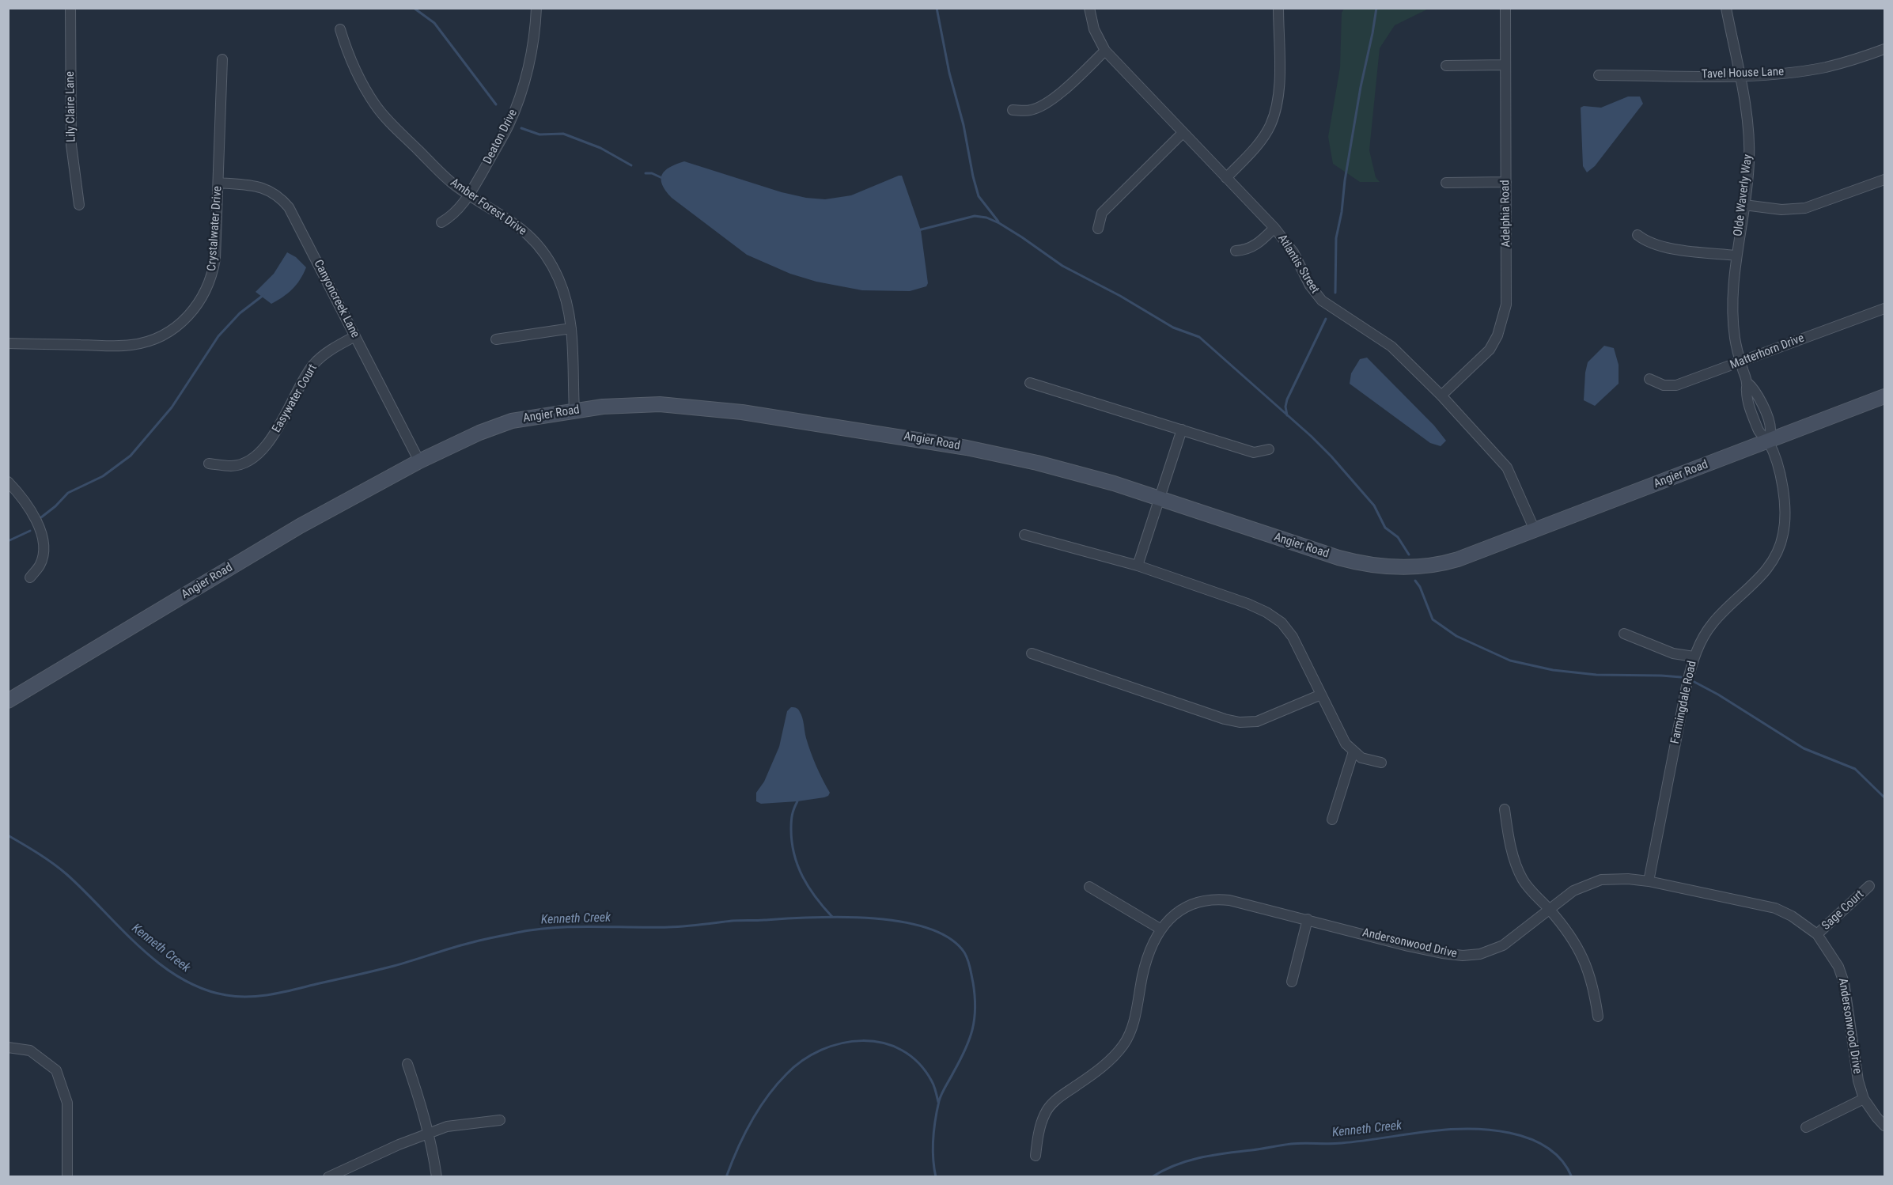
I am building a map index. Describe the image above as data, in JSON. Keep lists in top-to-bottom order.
{
  "streets": {
    "street": [
      "Tavel House Lane",
      "Lily Claire Lane",
      "Deaton Drive",
      "Olde Waverly Way",
      "Amber Forest Drive",
      "Adelphia Road",
      "Crystalwater Drive",
      "Atlantis Street",
      "Canyoncreek Lane",
      "Matterhorn Drive",
      "Easywater Court",
      "Angier Road",
      "Farmingdale Road",
      "Sage Court",
      "Andersonwood Drive"
    ]
  },
  "crossings": [
    ["Tavel House Lane", "Olde Waverly Way"],
    ["Deaton Drive", "Amber Forest Drive"],
    ["Olde Waverly Way", "Matterhorn Drive"],
    ["Olde Waverly Way", "Angier Road"],
    ["Olde Waverly Way", "Farmingdale Road"],
    ["Amber Forest Drive", "Angier Road"],
    ["Adelphia Road", "Atlantis Street"],
    ["Crystalwater Drive", "Canyoncreek Lane"],
    ["Atlantis Street", "Angier Road"],
    ["Canyoncreek Lane", "Easywater Court"],
    ["Canyoncreek Lane", "Angier Road"],
    ["Angier Road", "Farmingdale Road"],
    ["Farmingdale Road", "Andersonwood Drive"],
    ["Sage Court", "Andersonwood Drive"]
  ],
  "water": ["Kenneth Creek"]
}
